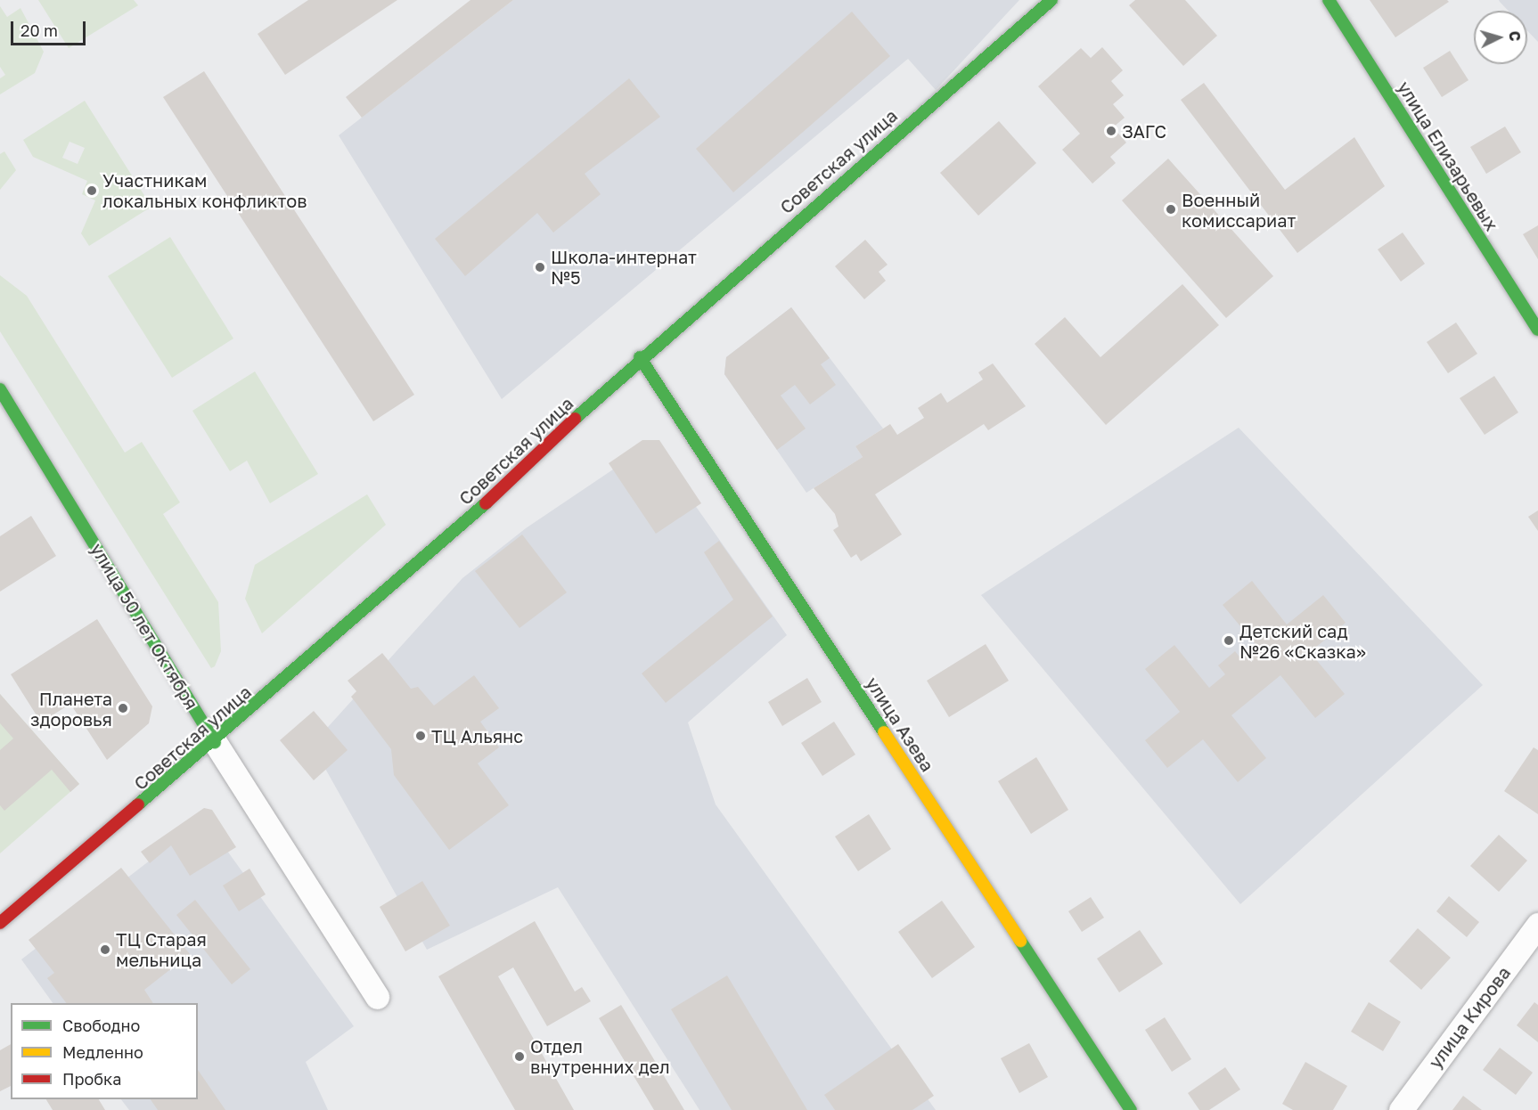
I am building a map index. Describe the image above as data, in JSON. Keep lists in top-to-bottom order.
{
  "streets": {
    "street": [
      "улица Елизарьевых",
      "Советская улица",
      "улица 50 лет Октября",
      "улица Азева",
      "улица Кирова"
    ]
  },
  "crossings": [
    ["Советская улица", "улица 50 лет Октября"],
    ["Советская улица", "улица Азева"]
  ],
  "places": [
    "ЗАГС",
    "Участникам локальных конфликтов",
    "Военный комиссариат",
    "Школа-интернат №5",
    "Детский сад №26 «Сказка»",
    "Планета здоровья",
    "ТЦ Альянс",
    "ТЦ Старая мельница",
    "Отдел внутренних дел"
  ],
  "legend": ["Свободно", "Медленно", "Пробка"],
  "scale_bar": "20 m",
  "north": "right"
}
